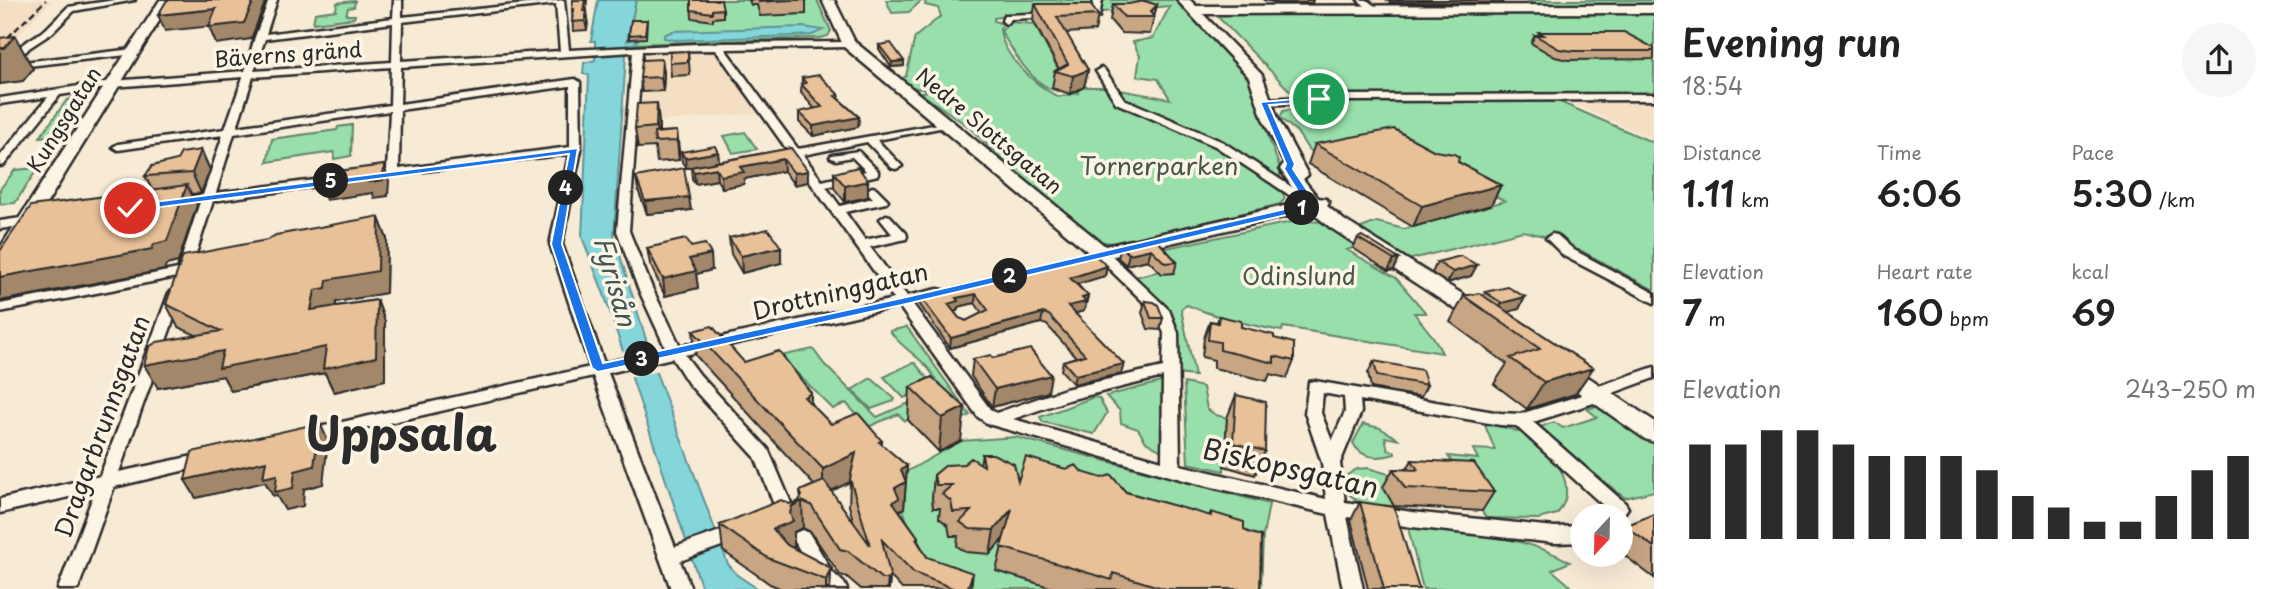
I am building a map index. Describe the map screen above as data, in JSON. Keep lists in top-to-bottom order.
{
  "streets": {
    "street": [
      "Bäverns gränd",
      "Kungsgatan",
      "Nedre Slottsgatan",
      "Drottninggatan",
      "Dragarbrunnsgatan",
      "Biskopsgatan"
    ]
  },
  "crossings": [
    ["Bäverns gränd", "Kungsgatan"],
    ["Bäverns gränd", "Nedre Slottsgatan"],
    ["Bäverns gränd", "Dragarbrunnsgatan"]
  ],
  "districts": ["Uppsala"],
  "water": ["Fyrisån"],
  "parks": ["Tornerparken", "Odinslund"],
  "north": "bottom",
  "page": {
    "heading": ["Evening run", "18:54"],
    "stats": [
      ["Distance", "1.11 km"],
      ["Time", "6:06"],
      ["Pace", "5:30 /km"],
      ["Elevation", "7 m"],
      ["Heart rate", "160 bpm"],
      ["kcal", "69"]
    ],
    "pins": [
      "5",
      "4",
      "1",
      "2",
      "3"
    ],
    "chart": ["Elevation", "243–250 m"]
  }
}
